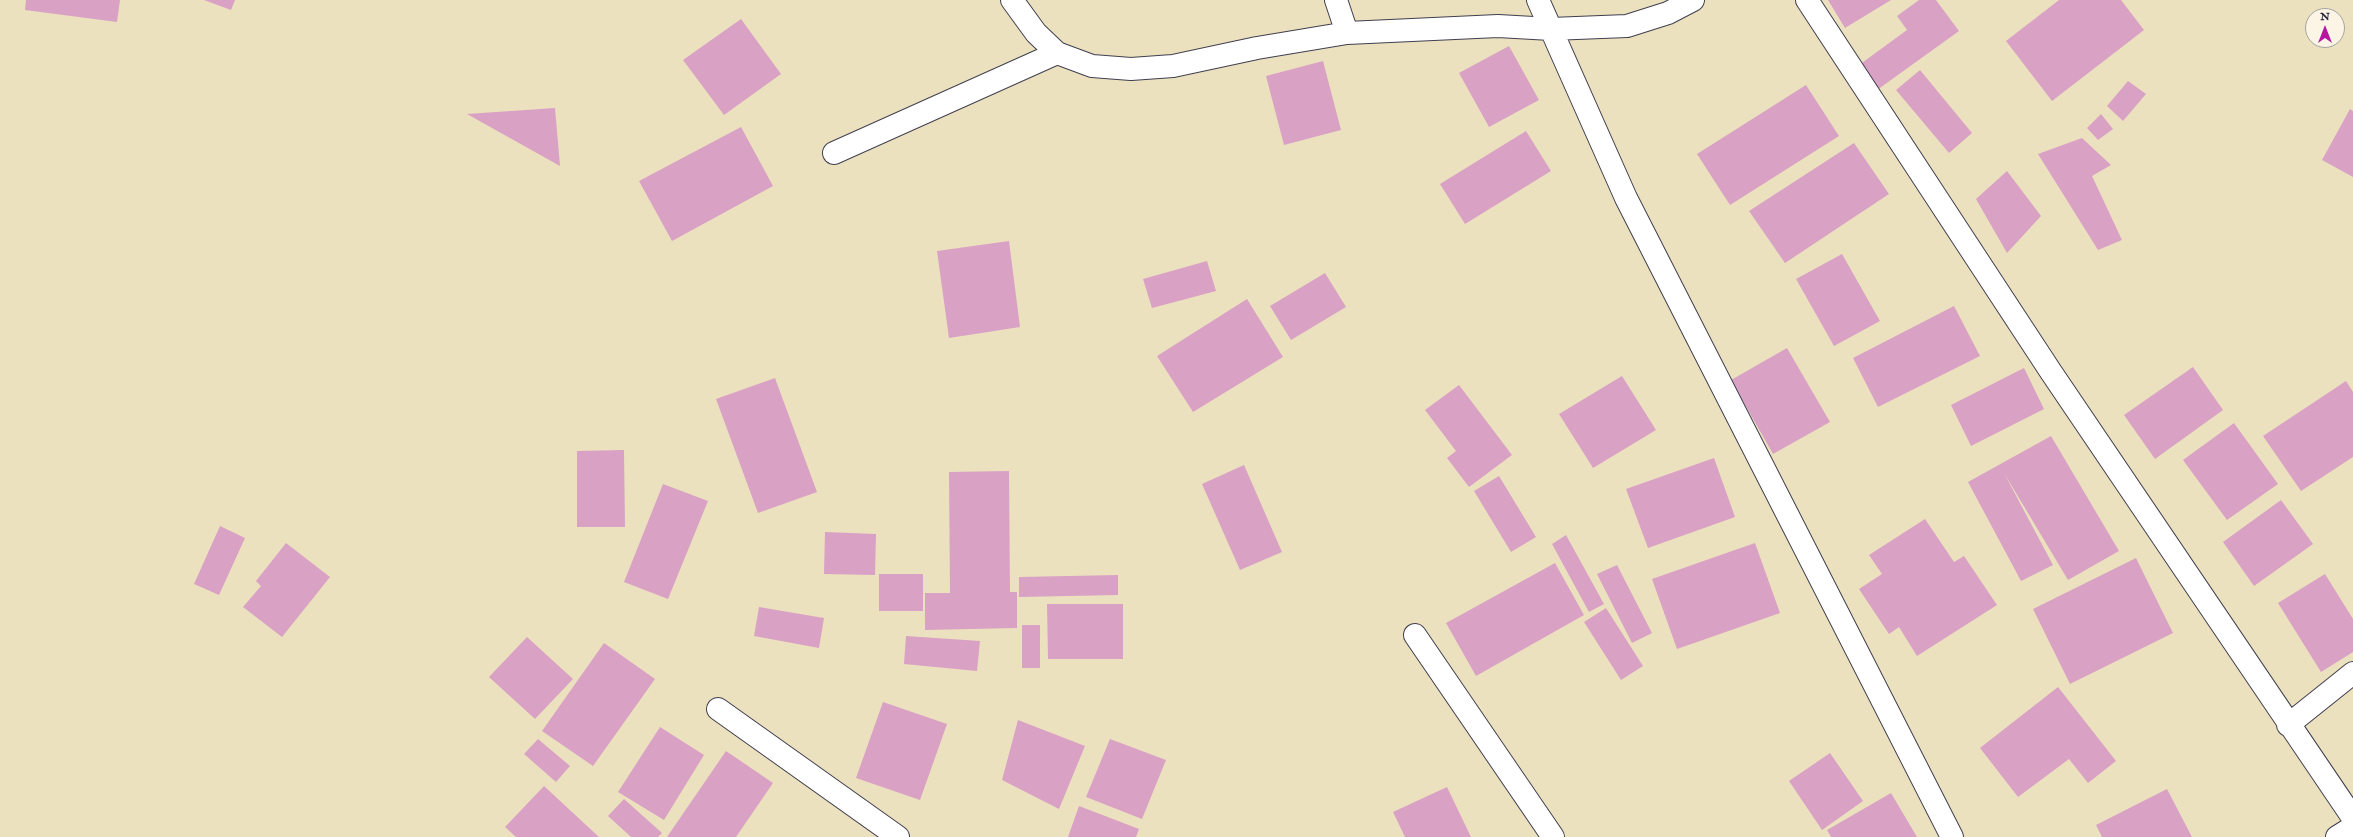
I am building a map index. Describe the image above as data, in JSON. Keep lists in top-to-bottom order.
{
  "north": "top"
}
